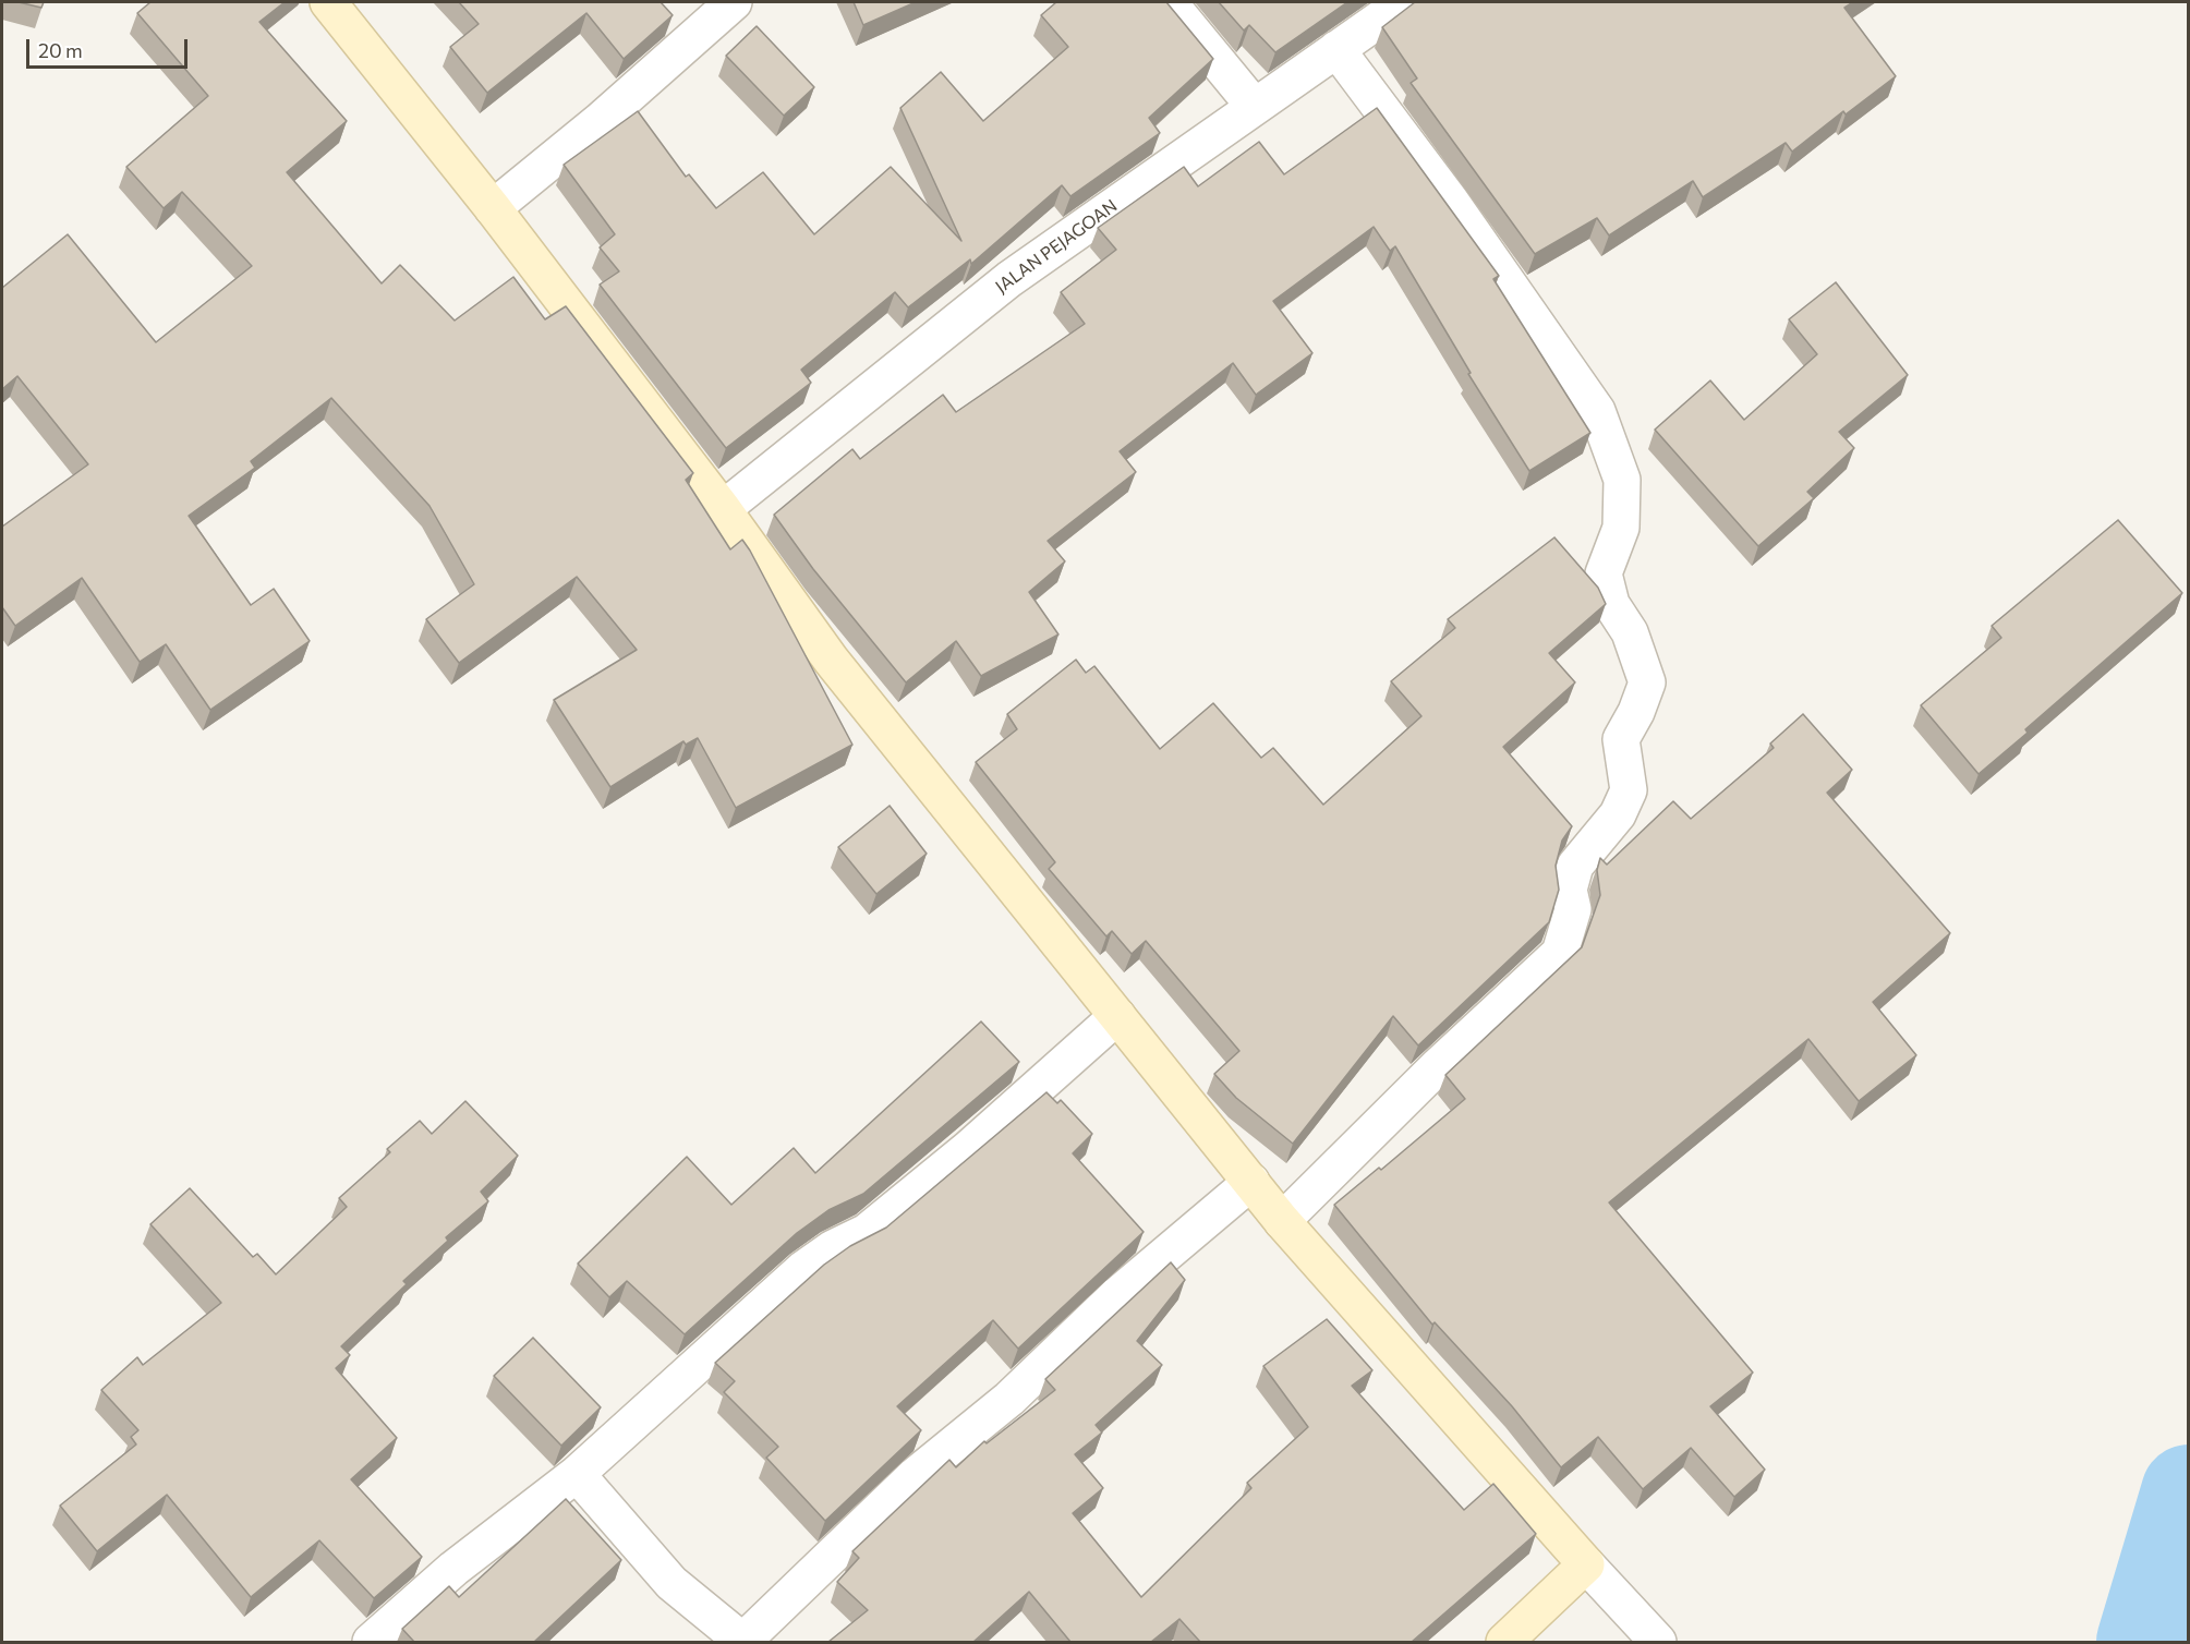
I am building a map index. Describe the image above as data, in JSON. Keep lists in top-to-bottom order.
{
  "streets": {
    "street": ["JALAN PEJAGOAN"]
  },
  "scale_bar": "20 m"
}
